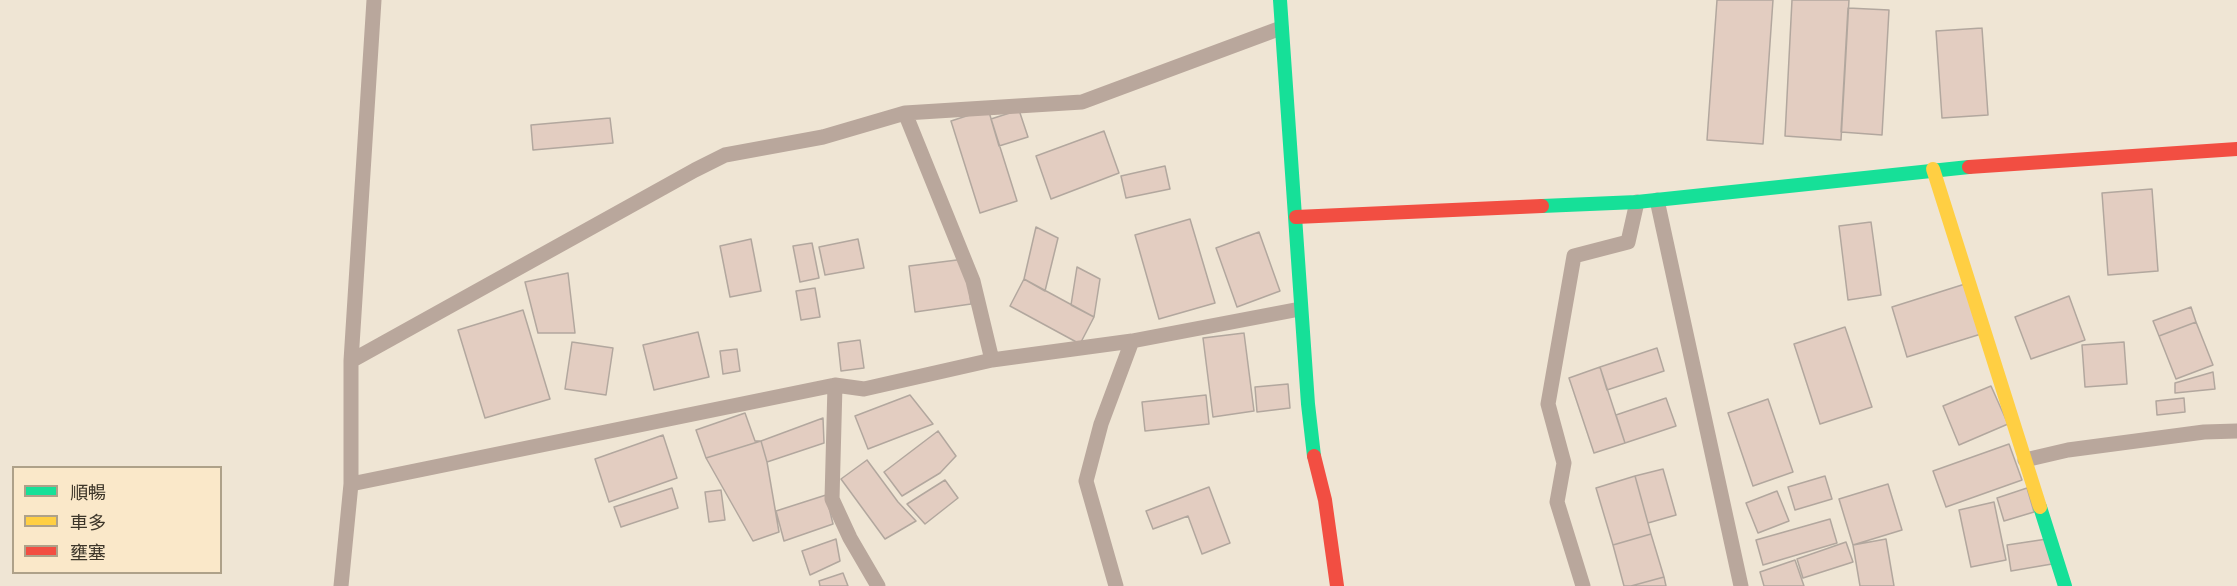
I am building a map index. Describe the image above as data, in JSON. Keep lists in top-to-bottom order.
{
  "legend": ["順暢", "車多", "壅塞"]
}
